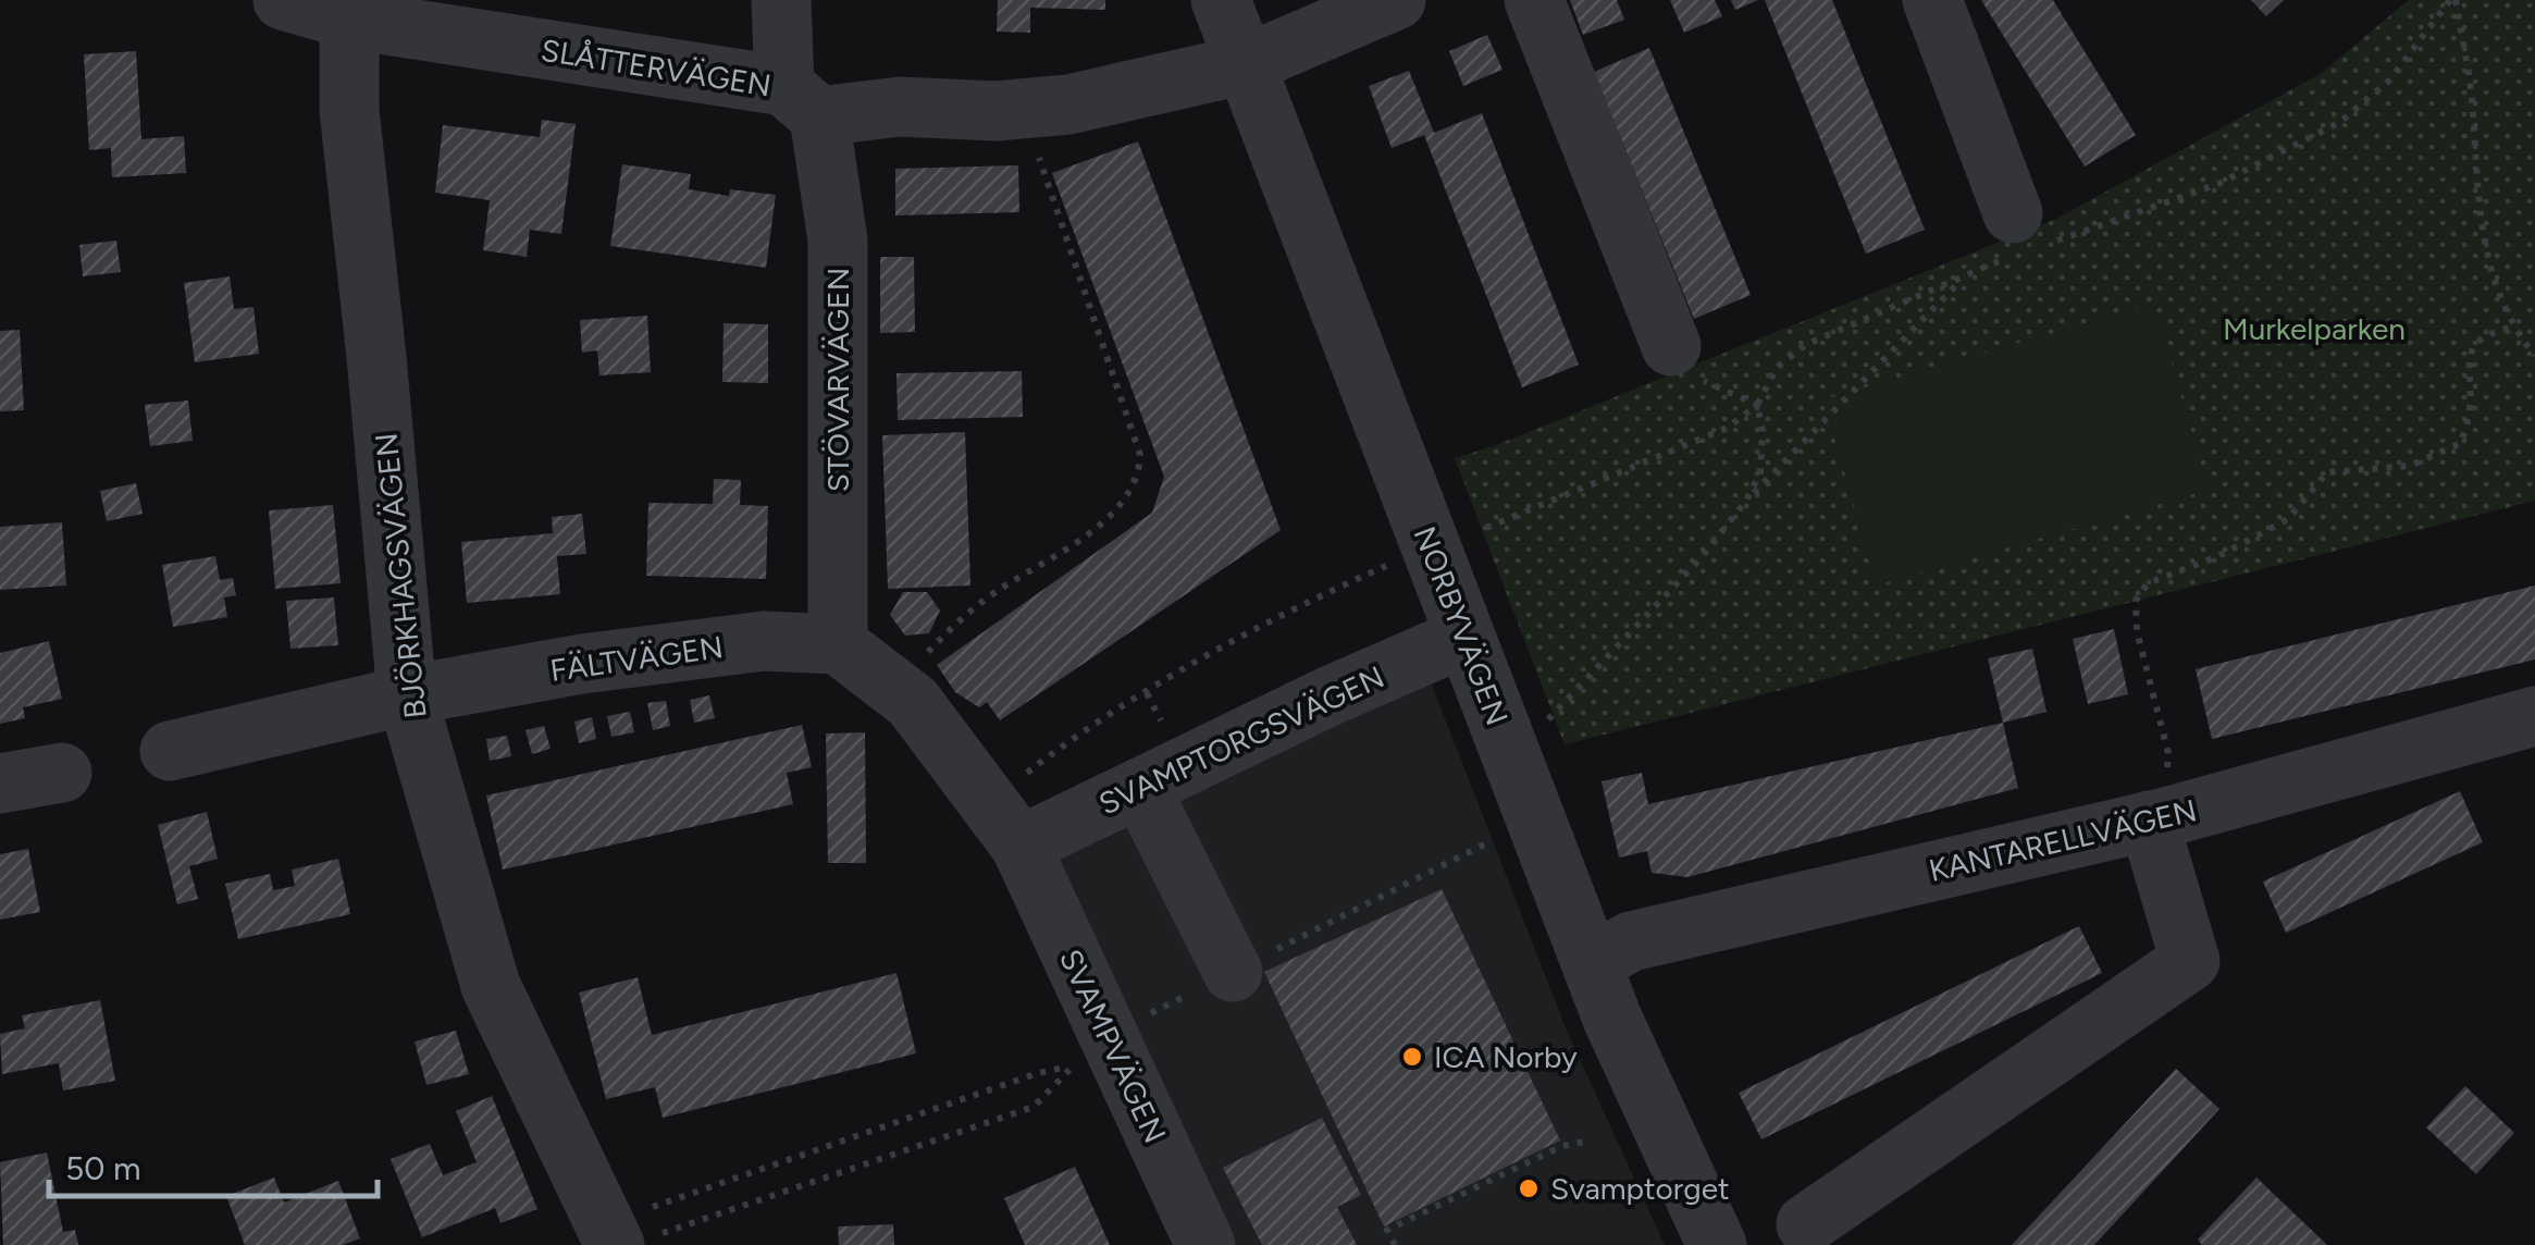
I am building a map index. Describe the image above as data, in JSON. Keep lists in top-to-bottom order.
{
  "streets": {
    "street": [
      "SLÅTTERVÄGEN",
      "STÖVARVÄGEN",
      "BJÖRKHAGSVÄGEN",
      "NORBYVÄGEN",
      "FÄLTVÄGEN",
      "SVAMPTORGSVÄGEN",
      "KANTARELLVÄGEN",
      "SVAMPVÄGEN"
    ]
  },
  "crossings": [
    ["SLÅTTERVÄGEN", "STÖVARVÄGEN"],
    ["SLÅTTERVÄGEN", "BJÖRKHAGSVÄGEN"],
    ["SLÅTTERVÄGEN", "NORBYVÄGEN"],
    ["STÖVARVÄGEN", "FÄLTVÄGEN"],
    ["BJÖRKHAGSVÄGEN", "FÄLTVÄGEN"],
    ["NORBYVÄGEN", "SVAMPTORGSVÄGEN"],
    ["NORBYVÄGEN", "KANTARELLVÄGEN"],
    ["SVAMPTORGSVÄGEN", "SVAMPVÄGEN"]
  ],
  "parks": ["Murkelparken"],
  "places": ["ICA Norby", "Svamptorget"],
  "scale_bar": "50 m"
}
